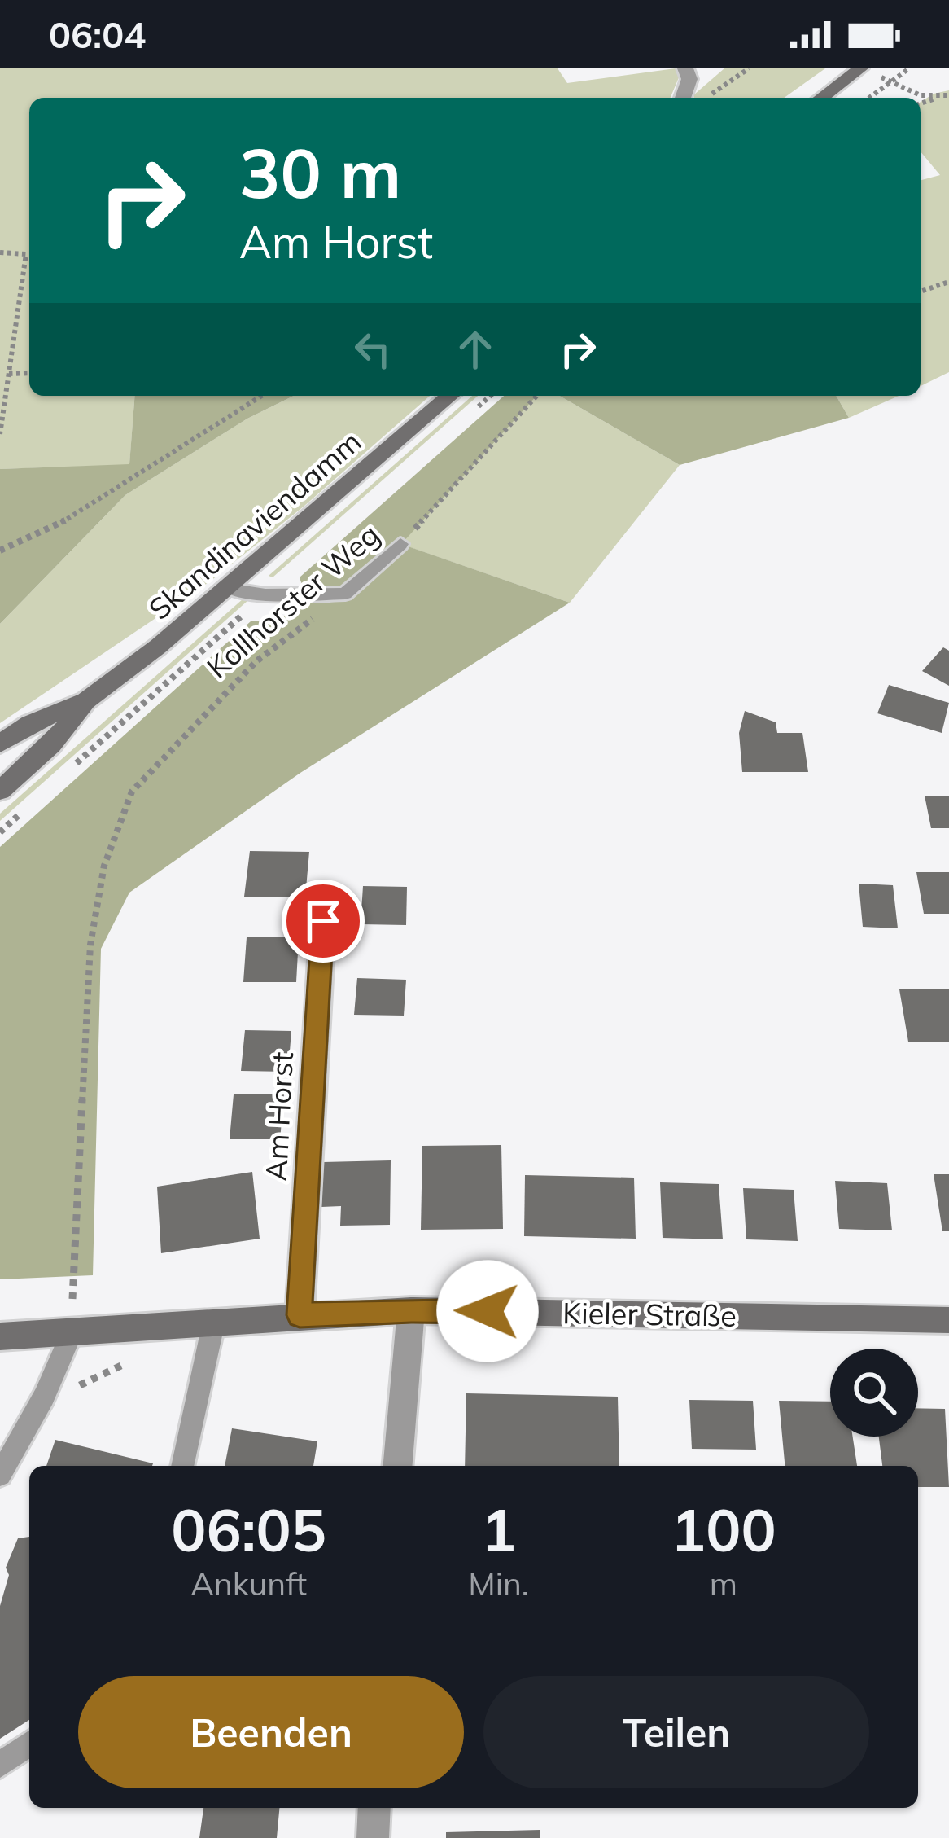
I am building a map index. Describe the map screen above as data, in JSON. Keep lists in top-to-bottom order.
{
  "streets": {
    "main road": ["Skandinaviendamm", "Kieler Straße"],
    "street": ["Am Horst"],
    "lane": ["Kollhorster Weg"]
  },
  "crossings": [
    ["Kollhorster Weg", "Kieler Straße"],
    ["Am Horst", "Kieler Straße"]
  ],
  "page": {
    "status": "06:04",
    "turn": ["30 m", "Am Horst"],
    "eta": [
      "06:05",
      "Ankunft",
      "1",
      "Min.",
      "100",
      "m"
    ],
    "buttons": ["Beenden", "Teilen"]
  }
}
